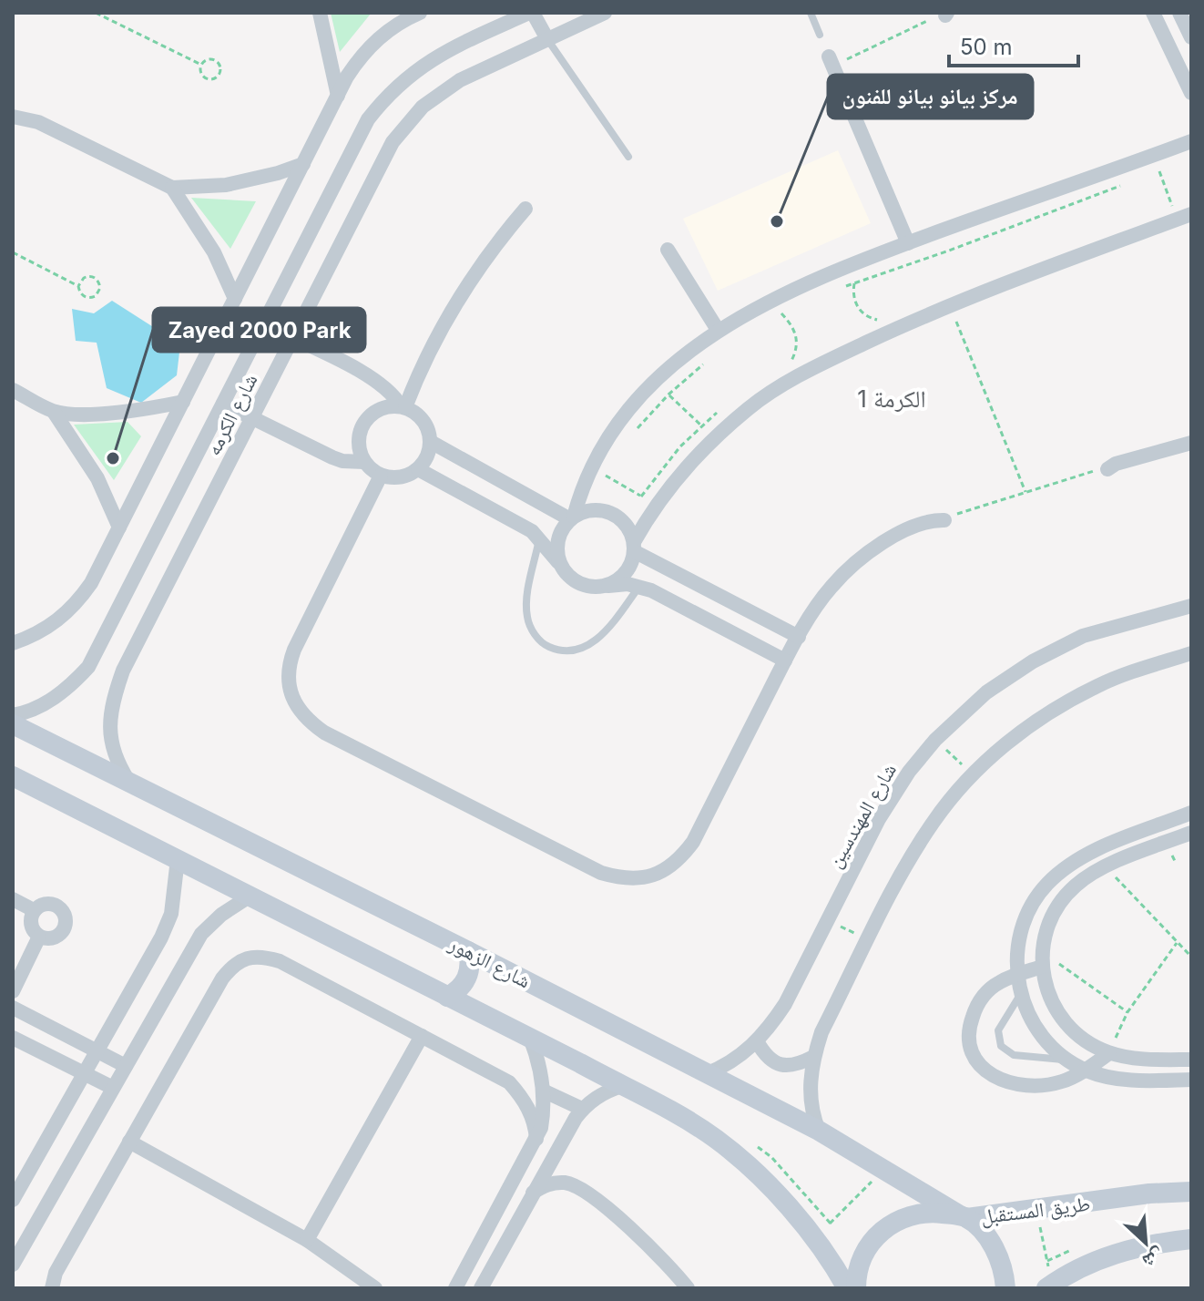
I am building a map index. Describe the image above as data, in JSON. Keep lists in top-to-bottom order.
{
  "streets": {
    "main road": ["شارع الزهور", "طريق المستقبل"],
    "street": ["شارع الكرمه", "شارع المهندسين"]
  },
  "crossings": [
    ["شارع الكرمه", "شارع الزهور"],
    ["شارع المهندسين", "شارع الزهور"],
    ["شارع الزهور", "طريق المستقبل"]
  ],
  "districts": ["الكرمة 1"],
  "places": ["مركز بيانو بيانو للفنون", "Zayed 2000 Park"],
  "scale_bar": "50 m",
  "north": "bottom right"
}
